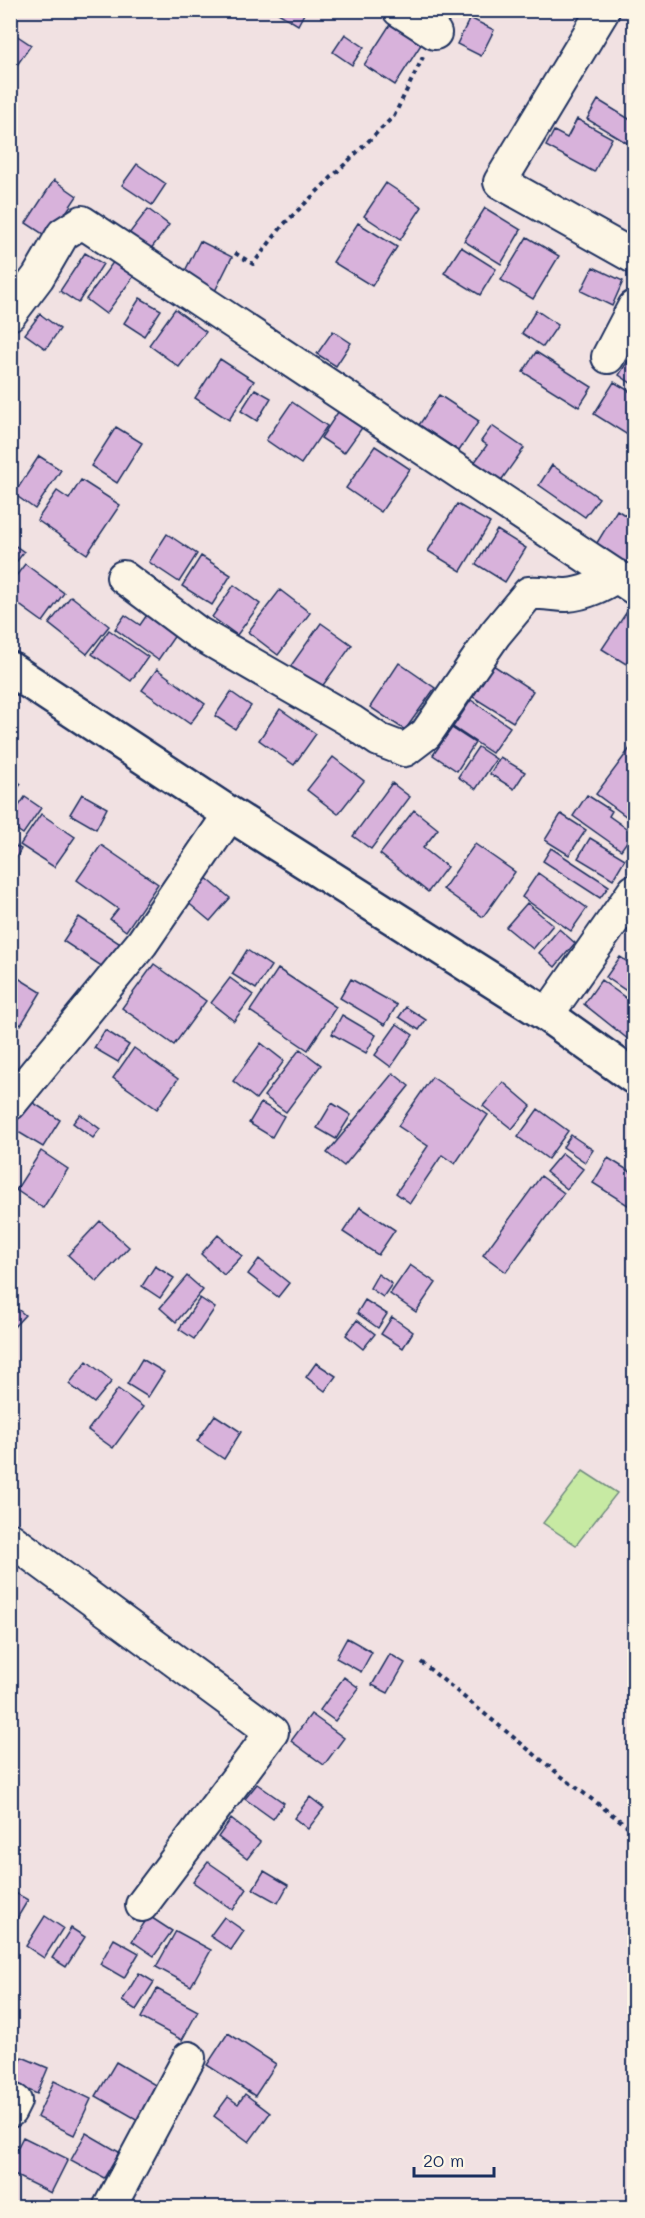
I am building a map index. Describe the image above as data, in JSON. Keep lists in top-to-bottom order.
{
  "scale_bar": "20 m"
}
